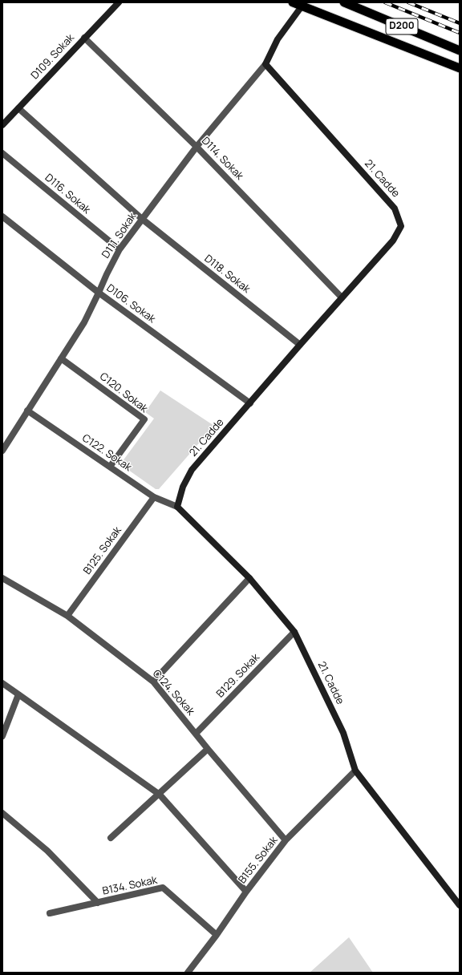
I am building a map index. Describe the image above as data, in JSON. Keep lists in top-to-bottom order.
{
  "streets": {
    "highway": ["D200"],
    "main road": ["D109. Sokak", "21. Cadde"],
    "street": [
      "D114. Sokak",
      "D116. Sokak",
      "D111. Sokak",
      "D118. Sokak",
      "D106. Sokak",
      "C120. Sokak",
      "C122. Sokak",
      "B125. Sokak",
      "B129. Sokak",
      "C124. Sokak",
      "B155. Sokak",
      "B134. Sokak"
    ]
  },
  "crossings": [
    ["D109. Sokak", "D114. Sokak"],
    ["D109. Sokak", "D118. Sokak"],
    ["D114. Sokak", "21. Cadde"],
    ["D114. Sokak", "D111. Sokak"],
    ["21. Cadde", "D111. Sokak"],
    ["21. Cadde", "D118. Sokak"],
    ["21. Cadde", "D106. Sokak"],
    ["21. Cadde", "C122. Sokak"],
    ["21. Cadde", "B129. Sokak"],
    ["21. Cadde", "B155. Sokak"],
    ["D116. Sokak", "D111. Sokak"],
    ["D111. Sokak", "D118. Sokak"],
    ["D111. Sokak", "D106. Sokak"],
    ["D111. Sokak", "C120. Sokak"],
    ["D111. Sokak", "C122. Sokak"],
    ["C120. Sokak", "C122. Sokak"],
    ["C122. Sokak", "B125. Sokak"],
    ["B125. Sokak", "C124. Sokak"],
    ["B129. Sokak", "C124. Sokak"],
    ["C124. Sokak", "B155. Sokak"],
    ["B155. Sokak", "B134. Sokak"]
  ]
}
